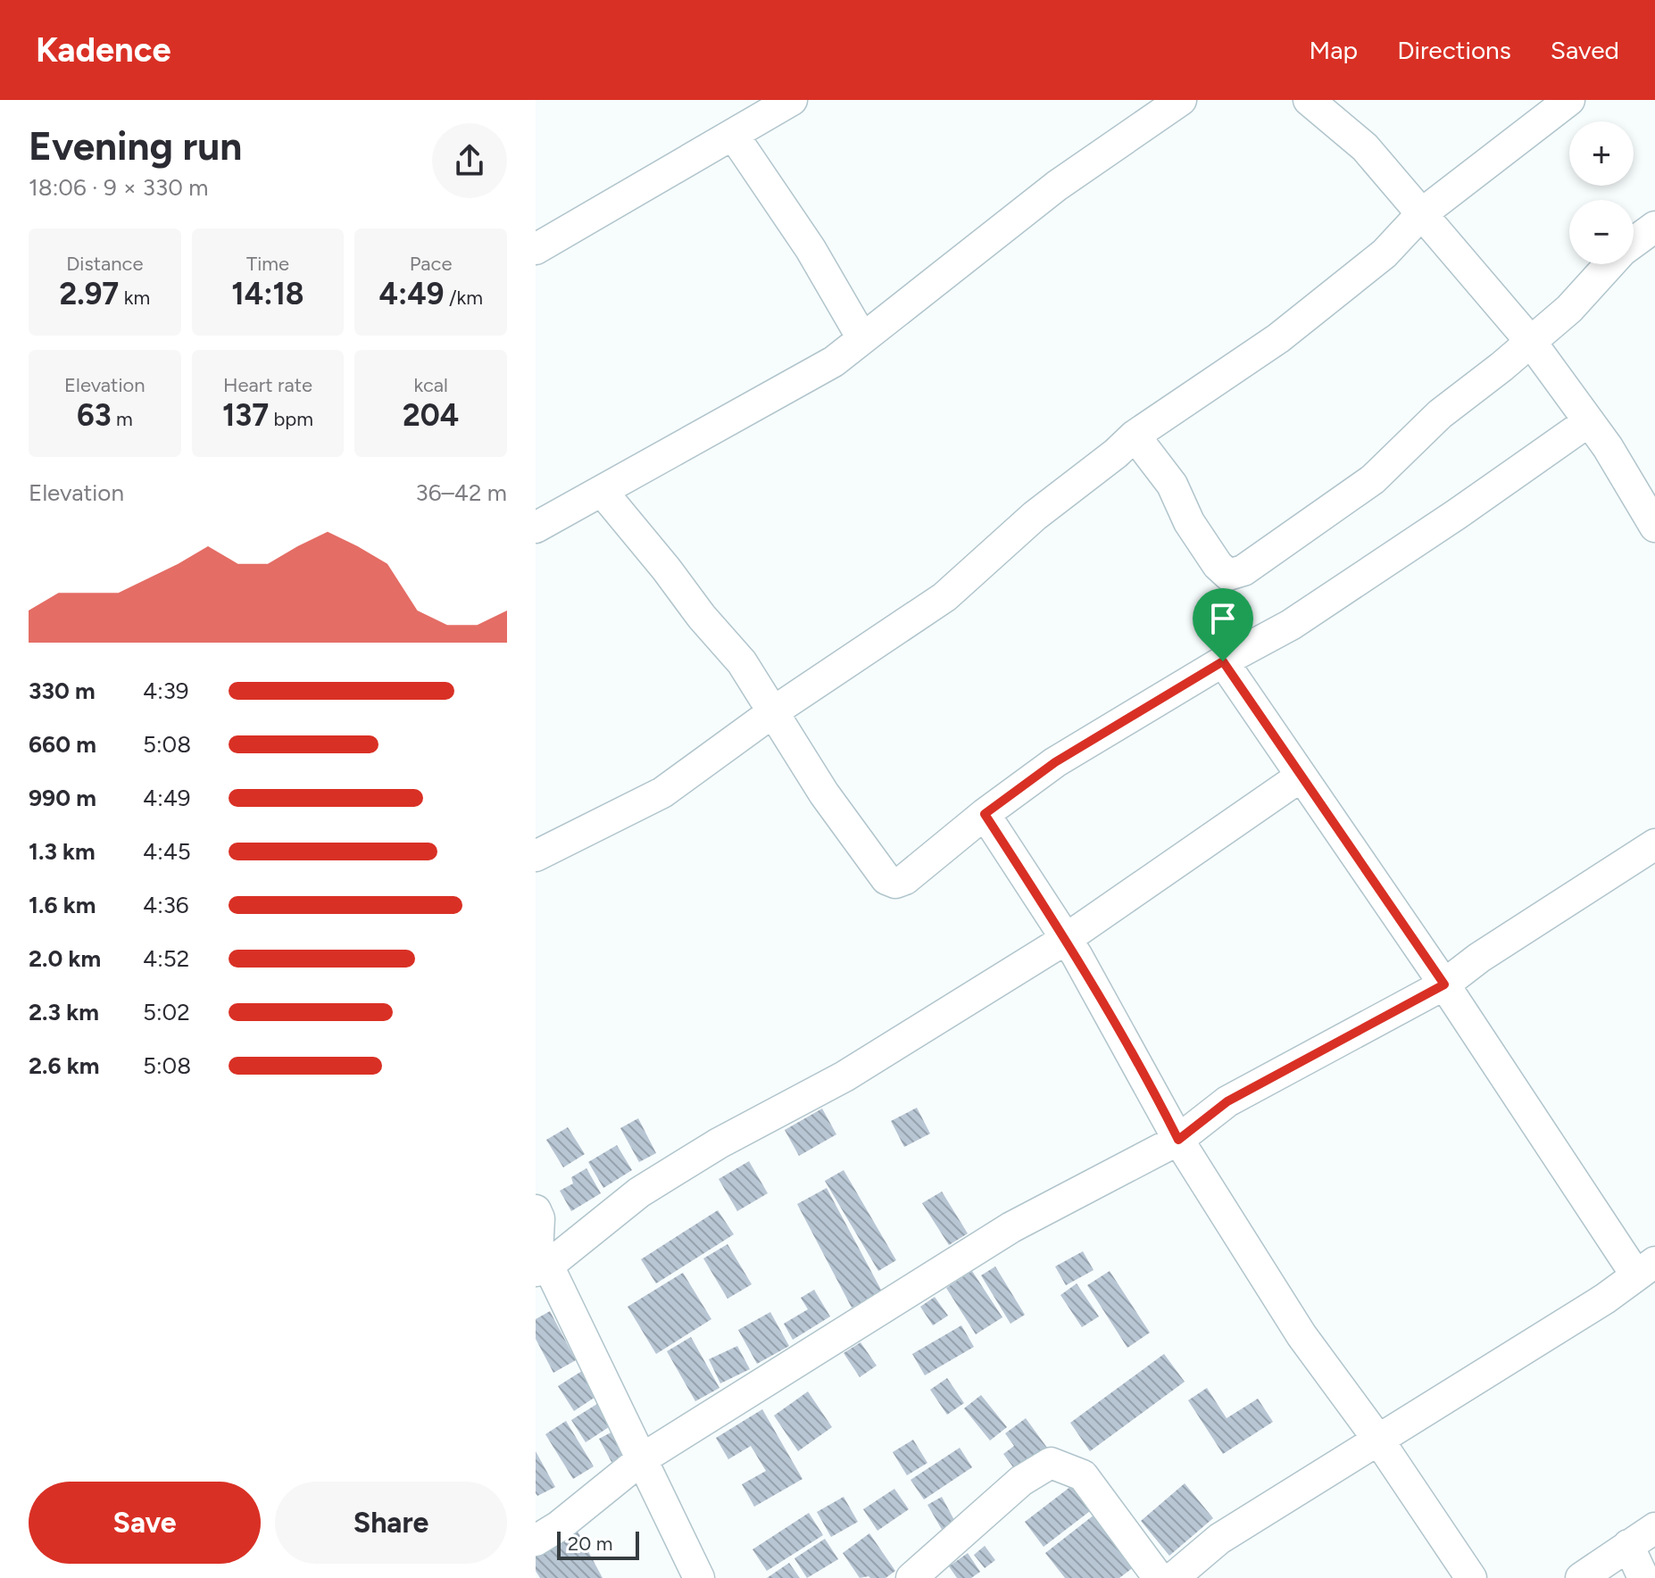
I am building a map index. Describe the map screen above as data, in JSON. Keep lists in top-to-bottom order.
{
  "scale_bar": "20 m",
  "page": {
    "header": "Kadence",
    "nav": ["Map", "Directions", "Saved"],
    "heading": ["Evening run", "18:06 · 9 × 330 m"],
    "map_buttons": ["+", "−"],
    "stats": [
      ["Distance", "2.97 km"],
      ["Time", "14:18"],
      ["Pace", "4:49 /km"],
      ["Elevation", "63 m"],
      ["Heart rate", "137 bpm"],
      ["kcal", "204"]
    ],
    "chart": ["Elevation", "36–42 m"],
    "list": [
      {
        "name": "330 m",
        "note": "4:39"
      },
      {
        "name": "660 m",
        "note": "5:08"
      },
      {
        "name": "990 m",
        "note": "4:49"
      },
      {
        "name": "1.3 km",
        "note": "4:45"
      },
      {
        "name": "1.6 km",
        "note": "4:36"
      },
      {
        "name": "2.0 km",
        "note": "4:52"
      },
      {
        "name": "2.3 km",
        "note": "5:02"
      },
      {
        "name": "2.6 km",
        "note": "5:08"
      }
    ],
    "buttons": ["Save", "Share"],
    "scale": "20 m"
  }
}
